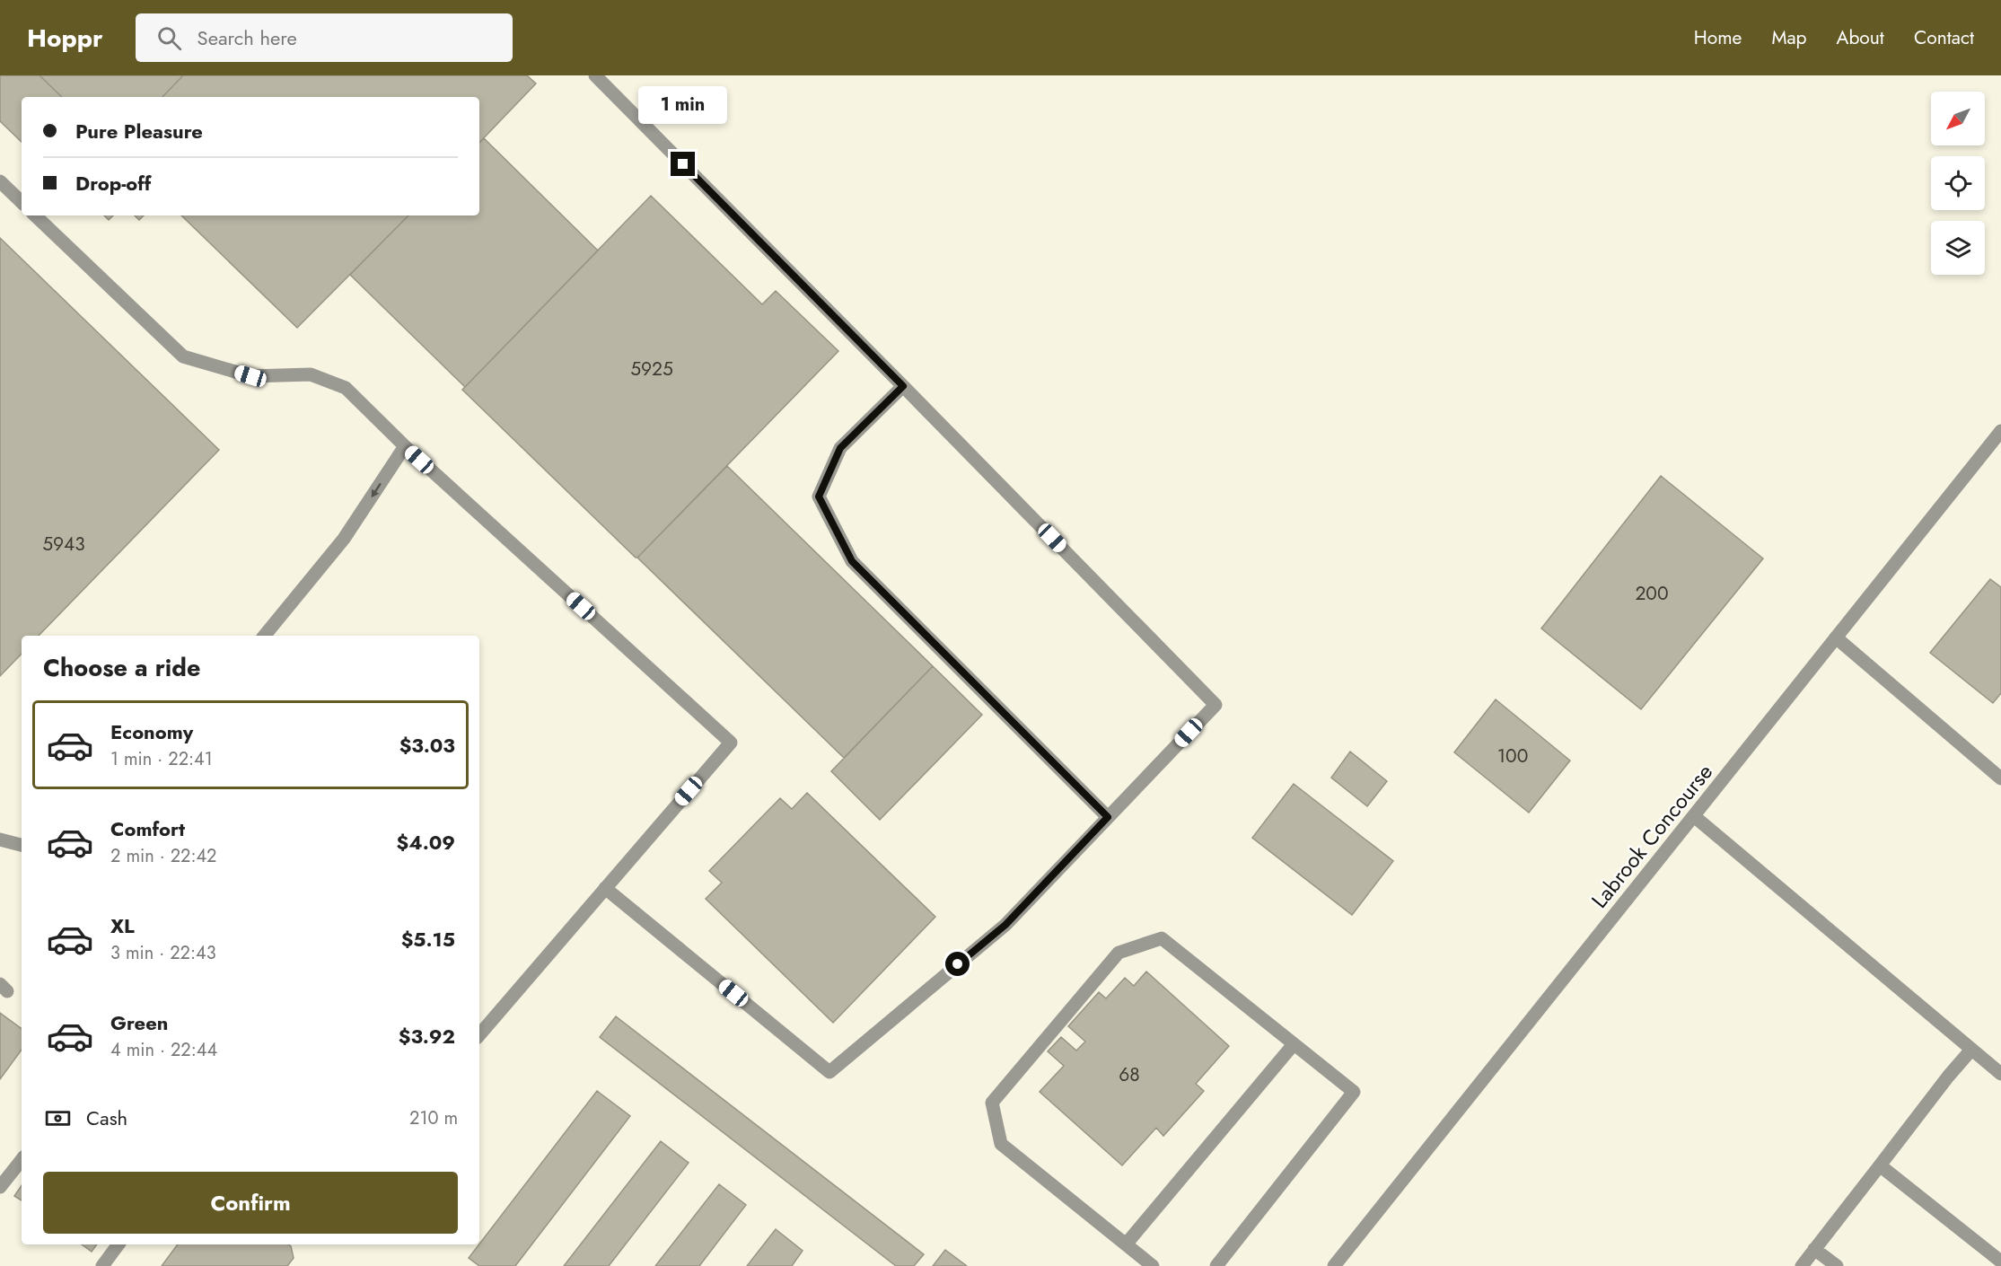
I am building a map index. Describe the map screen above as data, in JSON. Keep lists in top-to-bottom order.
{
  "streets": {
    "street": ["Labrook Concourse"]
  },
  "house_numbers": [
    "5925",
    "5943",
    "200",
    "100",
    "68"
  ],
  "north": "bottom left",
  "page": {
    "header": "Hoppr",
    "search": "Search here",
    "nav": [
      "Home",
      "Map",
      "About",
      "Contact"
    ],
    "bubble": "1 min",
    "banner": ["Pure Pleasure", "Drop-off"],
    "heading": "Choose a ride",
    "list": [
      {
        "name": "Economy",
        "note": "1 min · 22:41",
        "value": "$3.03"
      },
      {
        "name": "Comfort",
        "note": "2 min · 22:42",
        "value": "$4.09"
      },
      {
        "name": "XL",
        "note": "3 min · 22:43",
        "value": "$5.15"
      },
      {
        "name": "Green",
        "note": "4 min · 22:44",
        "value": "$3.92"
      }
    ],
    "pay": ["Cash", "210 m"],
    "buttons": "Confirm"
  }
}
